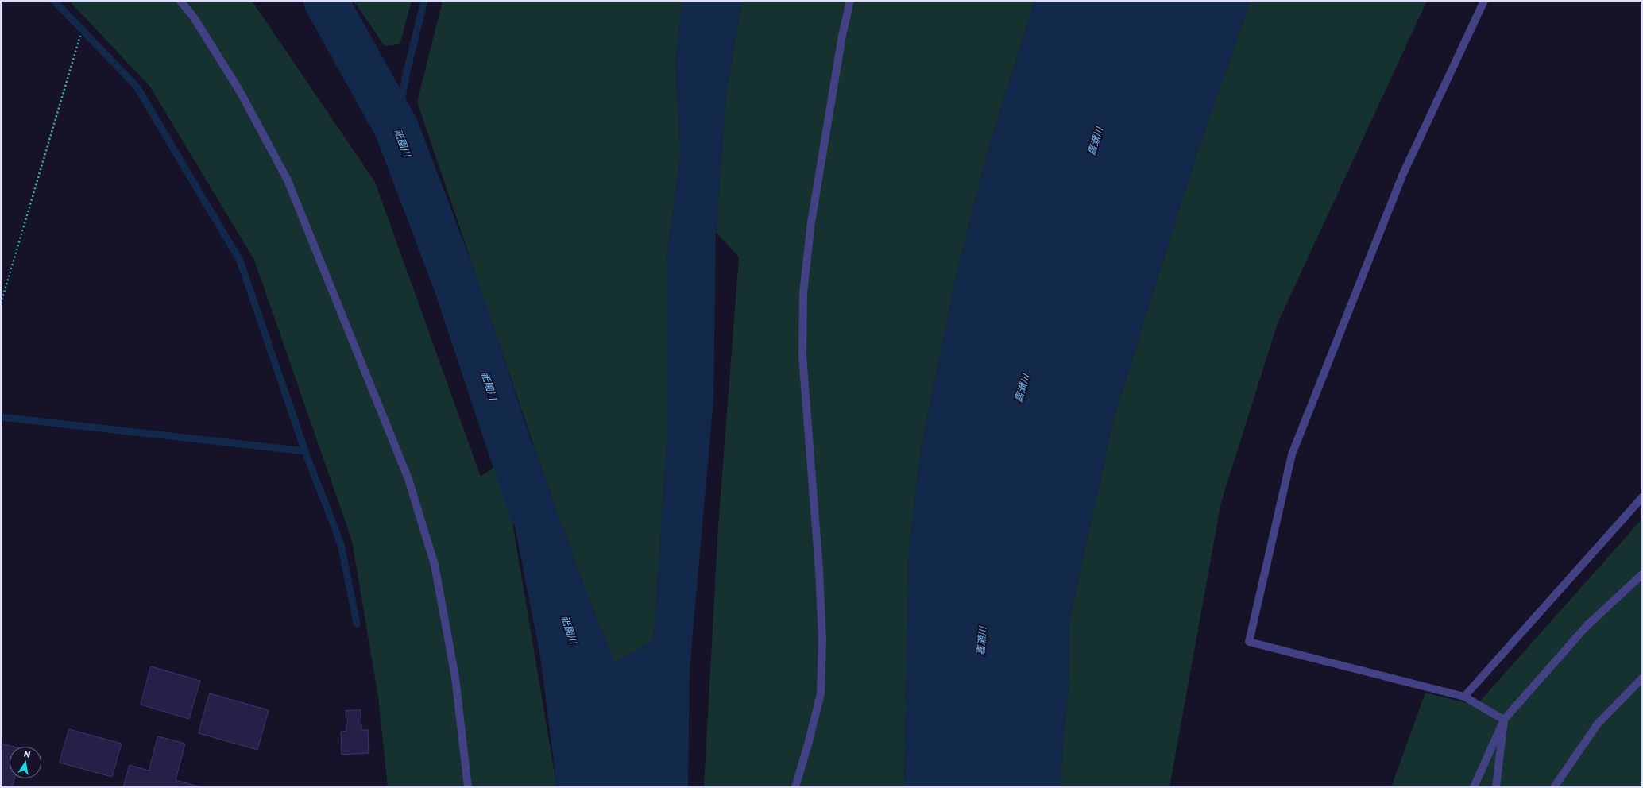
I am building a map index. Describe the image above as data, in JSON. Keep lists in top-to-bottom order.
{
  "water": ["嘉瀬川", "祇園川"],
  "north": "top"
}
